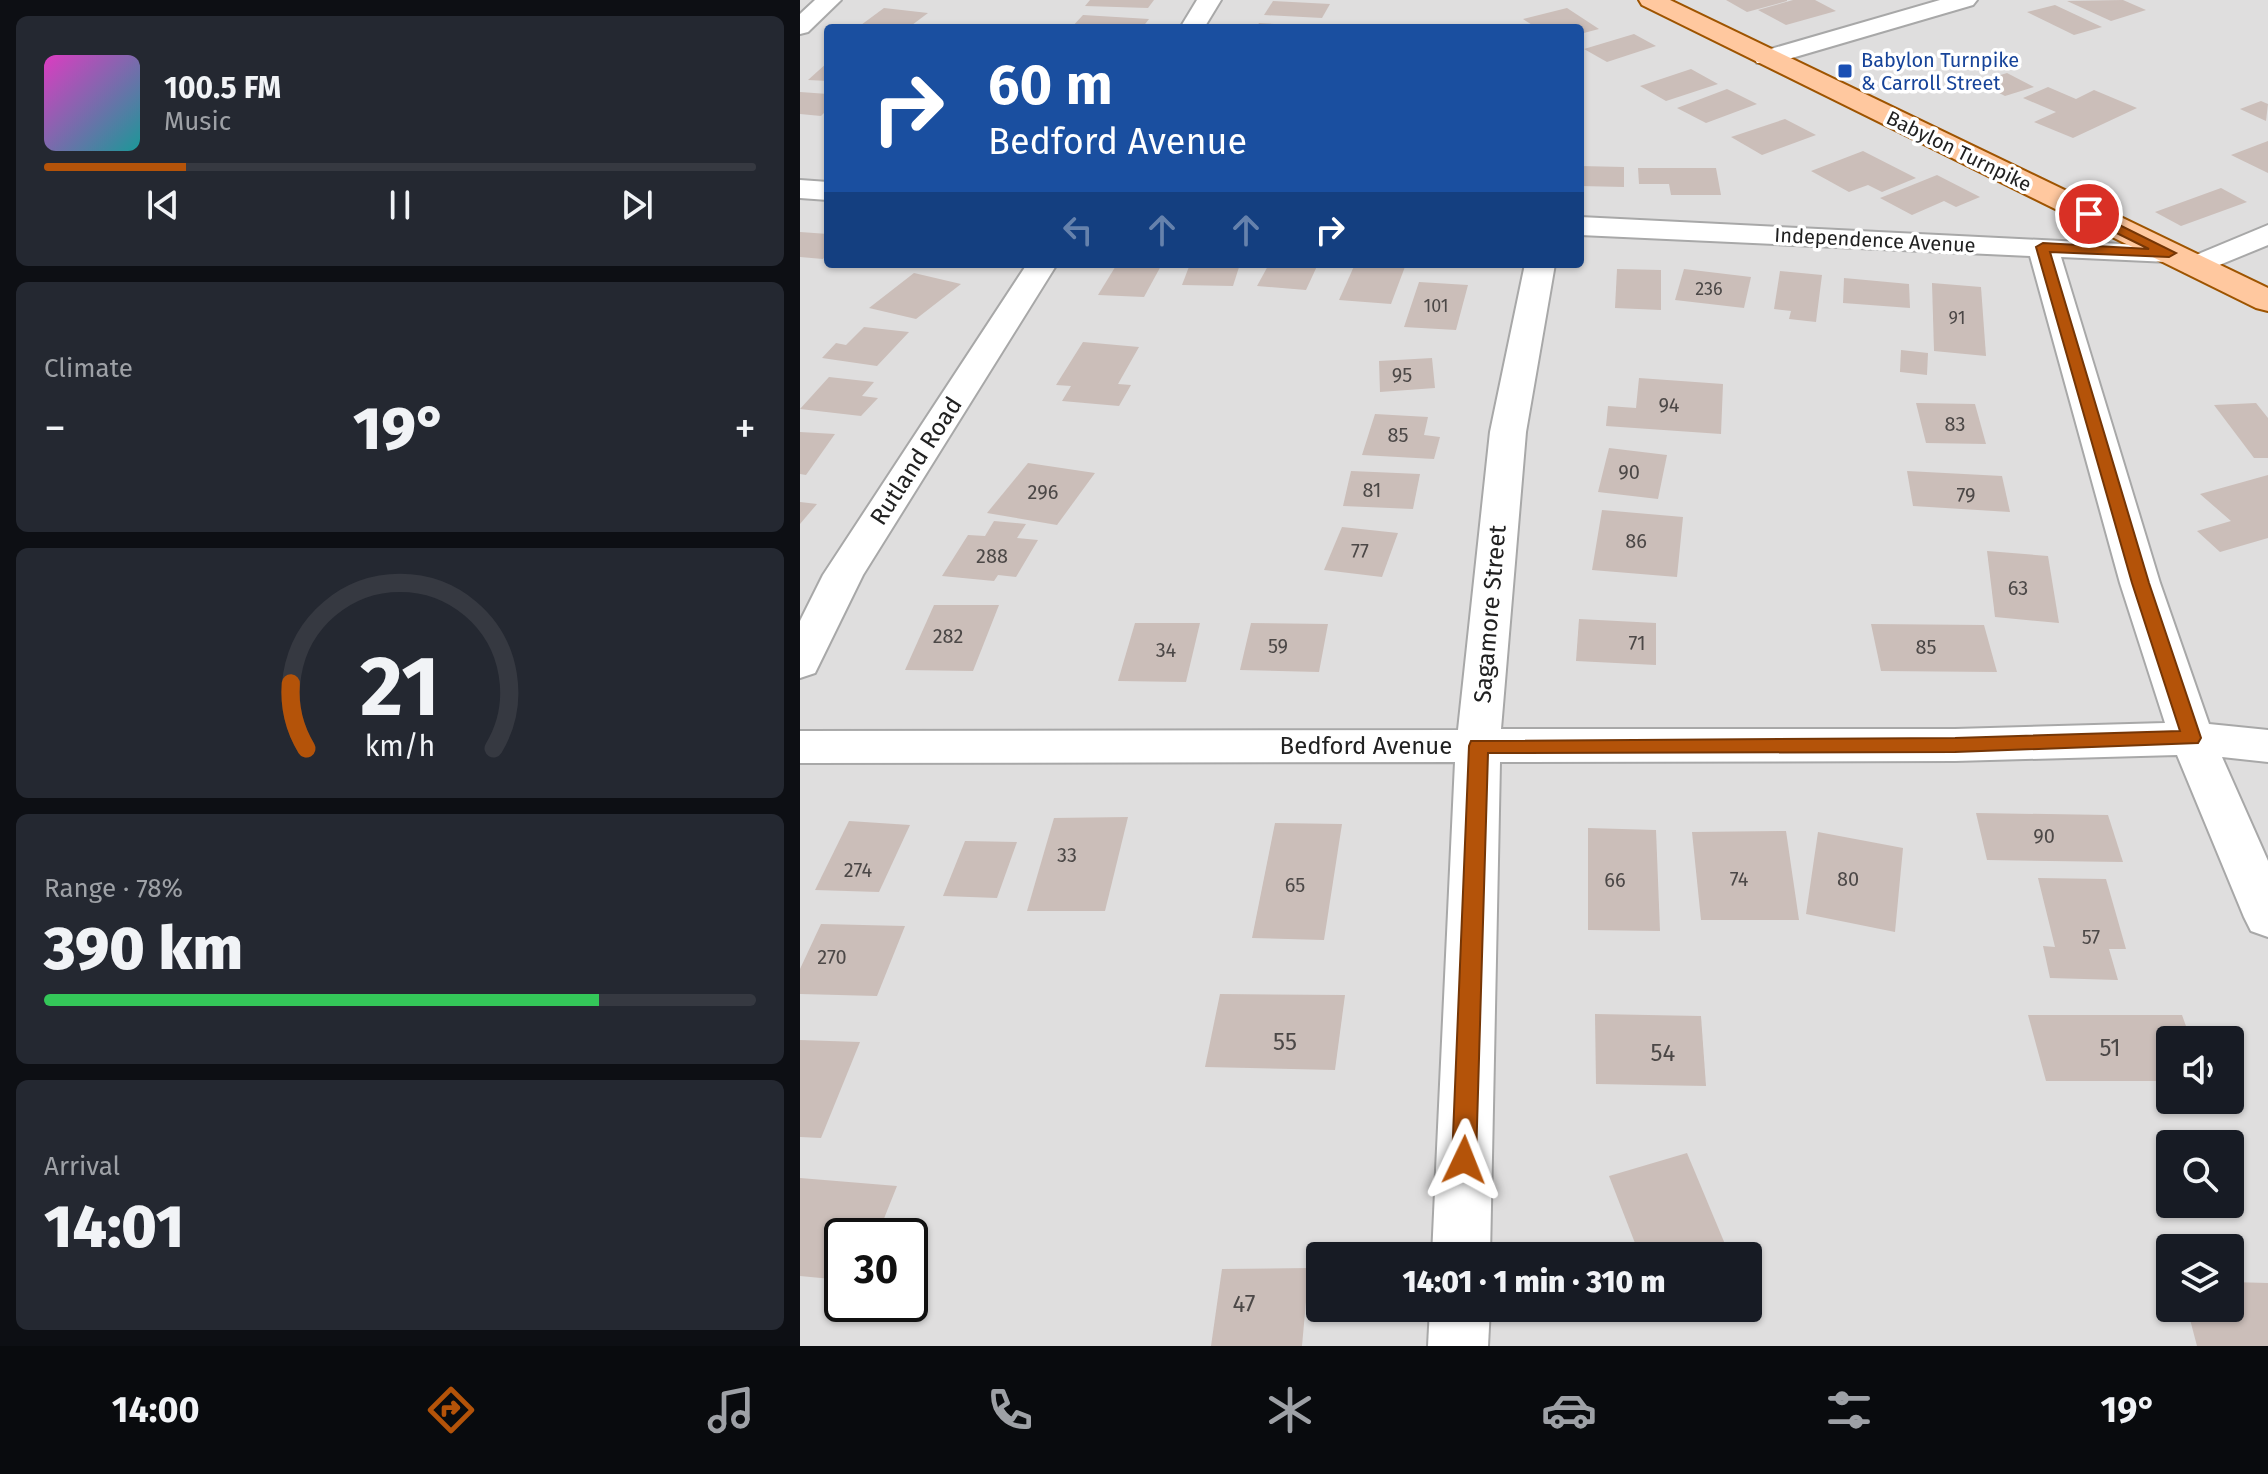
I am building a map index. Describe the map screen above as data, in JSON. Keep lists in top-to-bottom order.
{
  "streets": {
    "main road": ["Babylon Turnpike"],
    "street": [
      "Independence Avenue",
      "Rutland Road",
      "Sagamore Street",
      "Bedford Avenue"
    ]
  },
  "crossings": [
    ["Babylon Turnpike", "Independence Avenue"],
    ["Sagamore Street", "Bedford Avenue"]
  ],
  "places": {
    "transit": ["Babylon Turnpike & Carroll Street"]
  },
  "house_numbers": [
    "236",
    "101",
    "91",
    "95",
    "94",
    "83",
    "85",
    "90",
    "81",
    "296",
    "79",
    "86",
    "77",
    "288",
    "63",
    "282",
    "71",
    "59",
    "85",
    "34",
    "90",
    "33",
    "274",
    "74",
    "80",
    "66",
    "65",
    "57",
    "270",
    "55",
    "51",
    "54",
    "47"
  ],
  "page": {
    "turn": ["60 m", "Bedford Avenue"],
    "song": ["100.5 FM", "Music"],
    "tile": [
      "Climate",
      ["Range · 78%", "390 km"],
      ["Arrival", "14:01"]
    ],
    "heat": ["−", "19°", "+"],
    "limit": "30",
    "trip": "14:01 · 1 min · 310 m",
    "tabs": ["14:00", "19°"],
    "gauge": ["21", "km/h"]
  }
}
